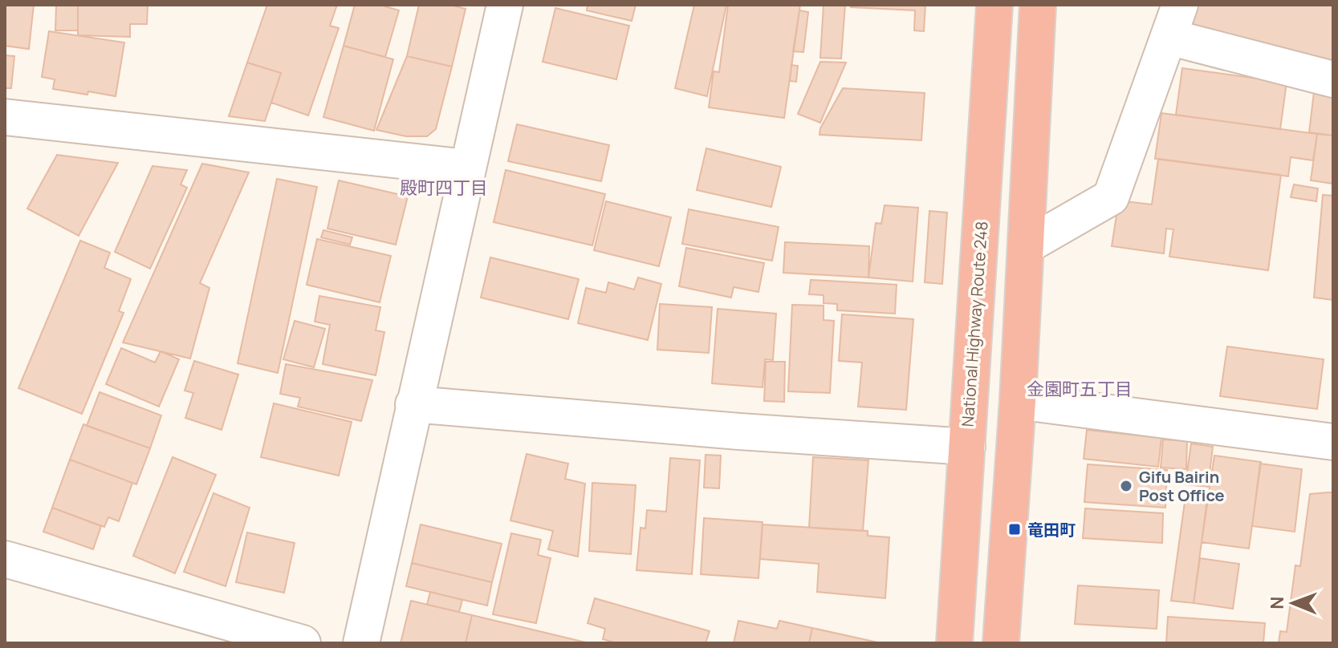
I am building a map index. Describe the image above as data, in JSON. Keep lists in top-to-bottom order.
{
  "streets": {
    "highway": ["National Highway Route 248"]
  },
  "districts": ["殿町四丁目", "金園町五丁目"],
  "places": {
    "other": ["Gifu Bairin Post Office"],
    "transit": ["竜田町"]
  },
  "north": "left"
}
